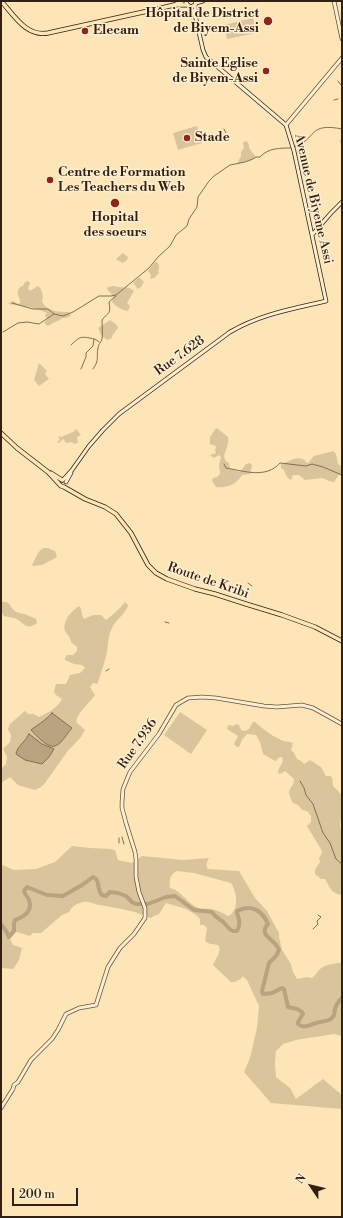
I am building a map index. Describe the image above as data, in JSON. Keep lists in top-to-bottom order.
{
  "streets": {
    "main road": ["Route de Kribi"],
    "street": ["Avenue de Biyeme Assi", "Rue 7.628", "Rue 7.936"]
  },
  "crossings": [
    ["Avenue de Biyeme Assi", "Rue 7.628"],
    ["Rue 7.628", "Route de Kribi"]
  ],
  "places": [
    "Hôpital de District de Biyem-Assi",
    "Elecam",
    "Sainte Eglise de Biyem-Assi",
    "Stade",
    "Centre de Formation Les Teachers du Web",
    "Hopital des soeurs"
  ],
  "scale_bar": "200 m",
  "north": "top left"
}
